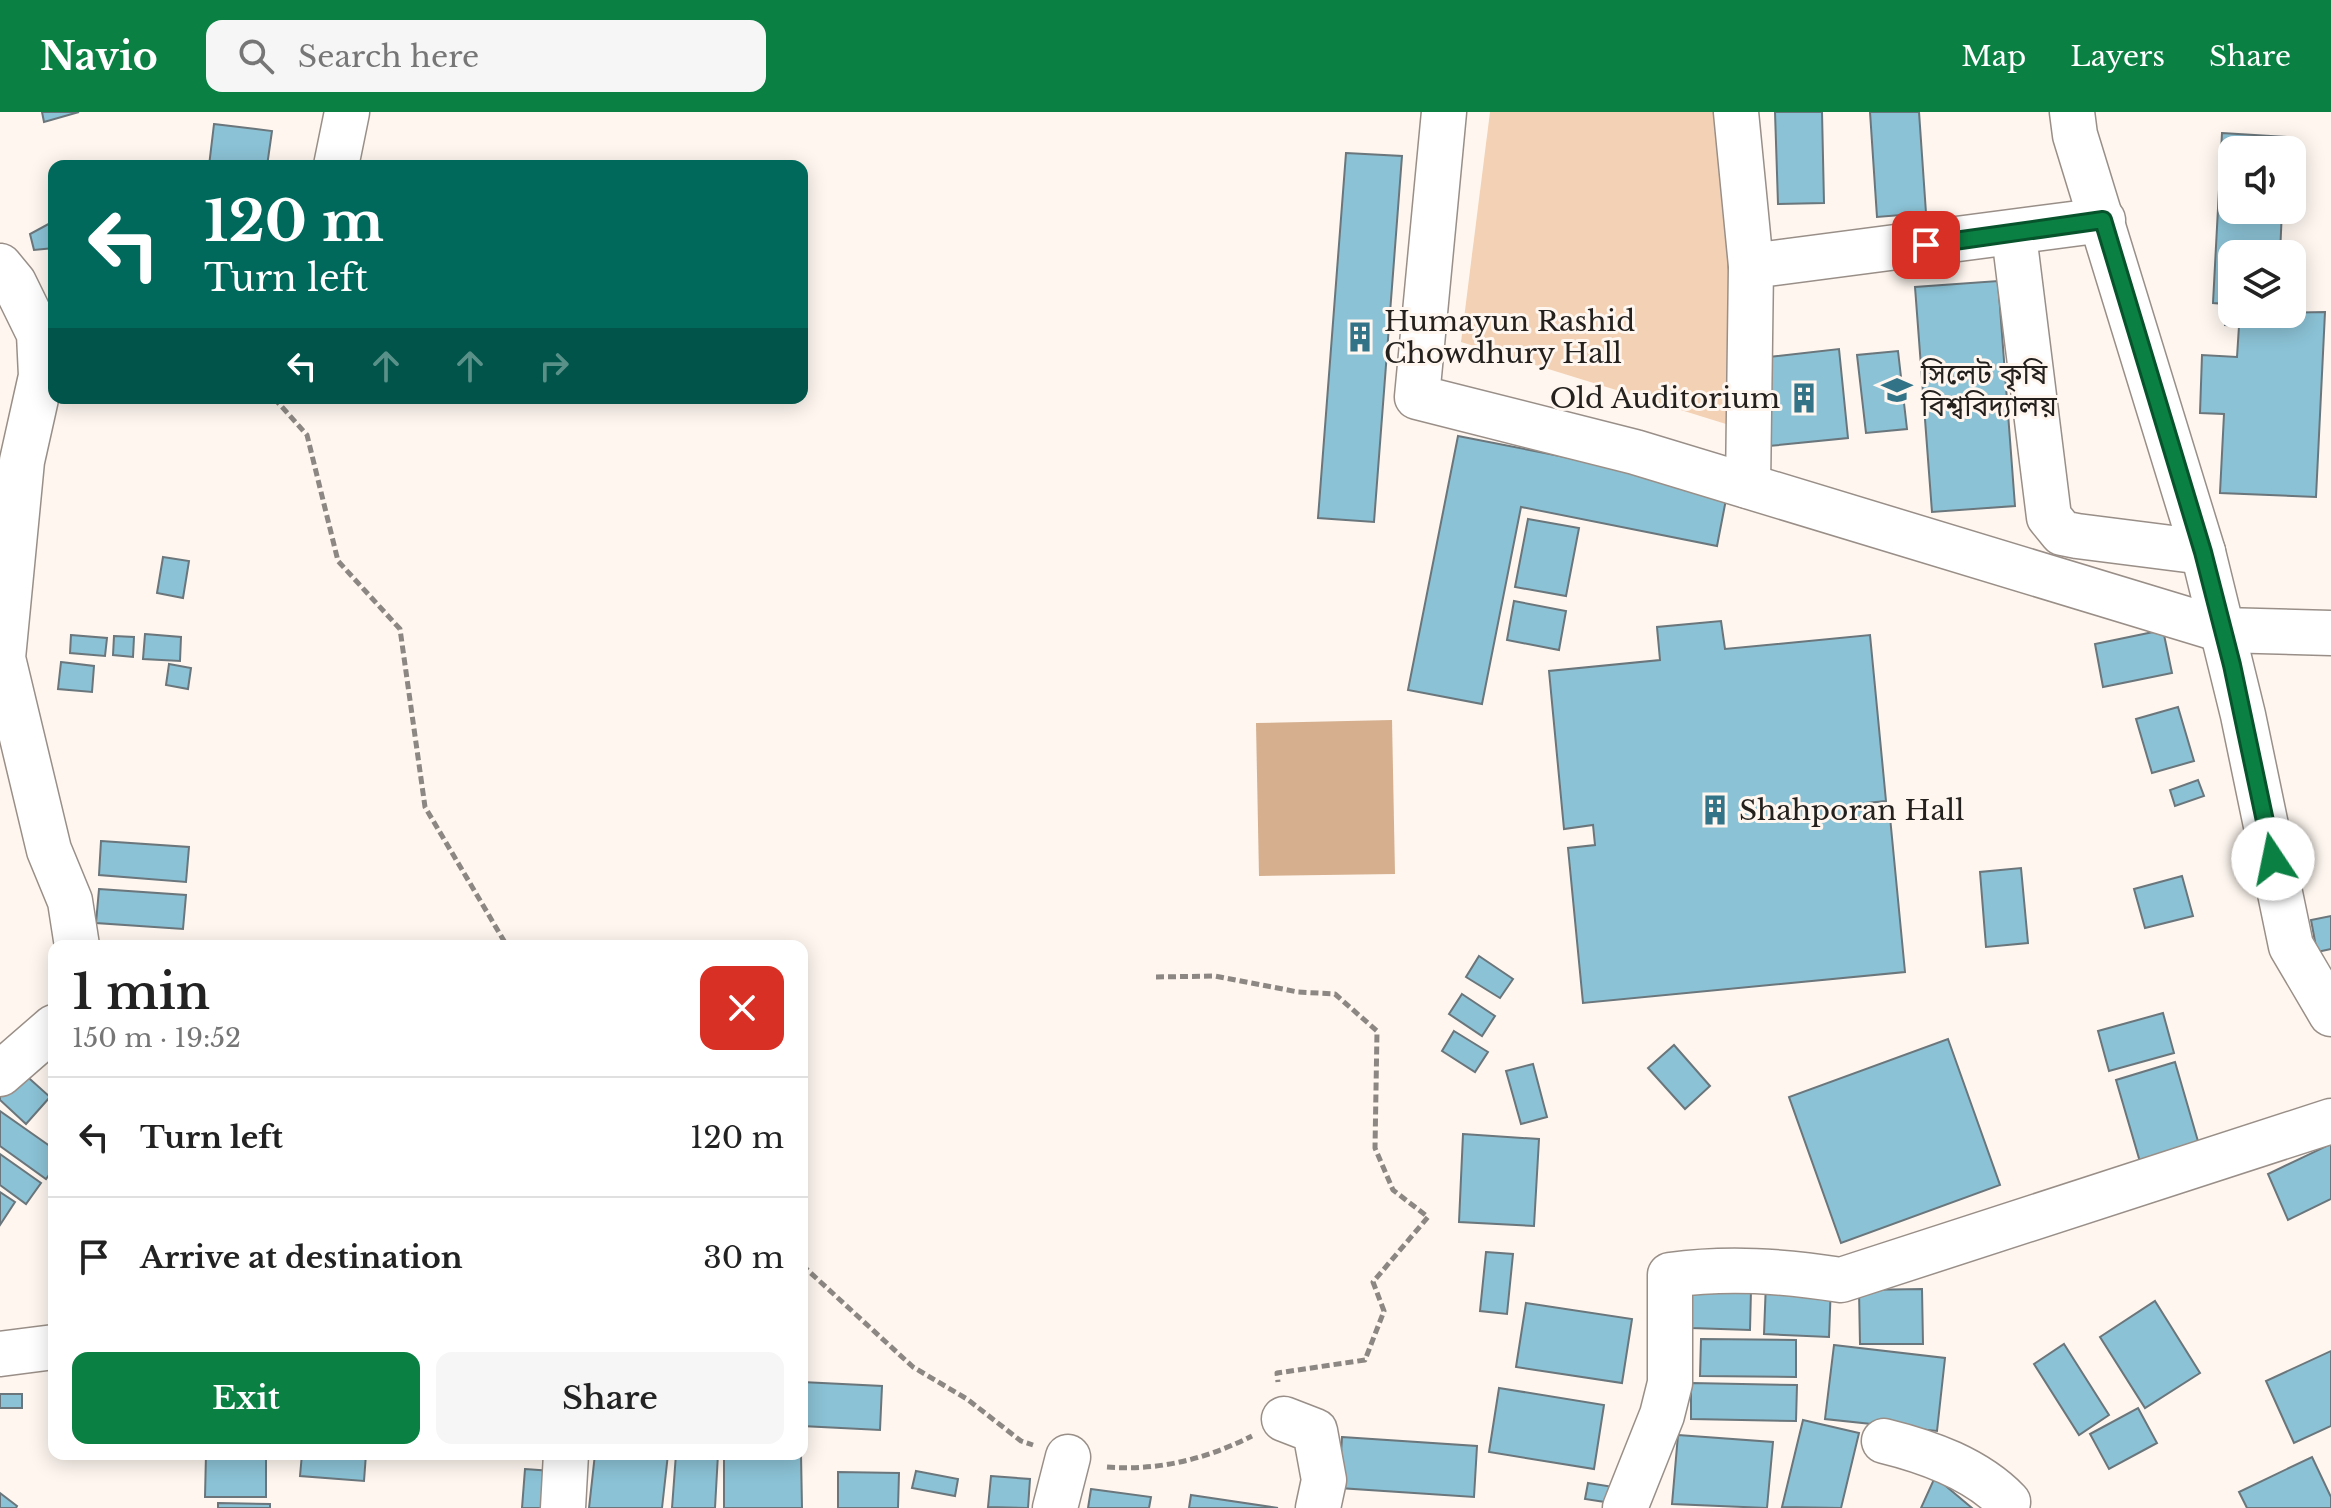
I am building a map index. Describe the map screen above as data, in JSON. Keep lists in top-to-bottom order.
{
  "places": {
    "building": ["Humayun Rashid Chowdhury Hall", "Old Auditorium", "Shahporan Hall"],
    "school or university": ["সিলেট কৃষি বিশ্ববিদ্যালয়"]
  },
  "page": {
    "header": "Navio",
    "search": "Search here",
    "nav": ["Map", "Layers", "Share"],
    "turn": ["120 m", "Turn left"],
    "heading": ["1 min", "150 m · 19:52"],
    "list": [
      {
        "name": "Turn left",
        "value": "120 m"
      },
      {
        "name": "Arrive at destination",
        "value": "30 m"
      }
    ],
    "buttons": ["Exit", "Share"]
  }
}
